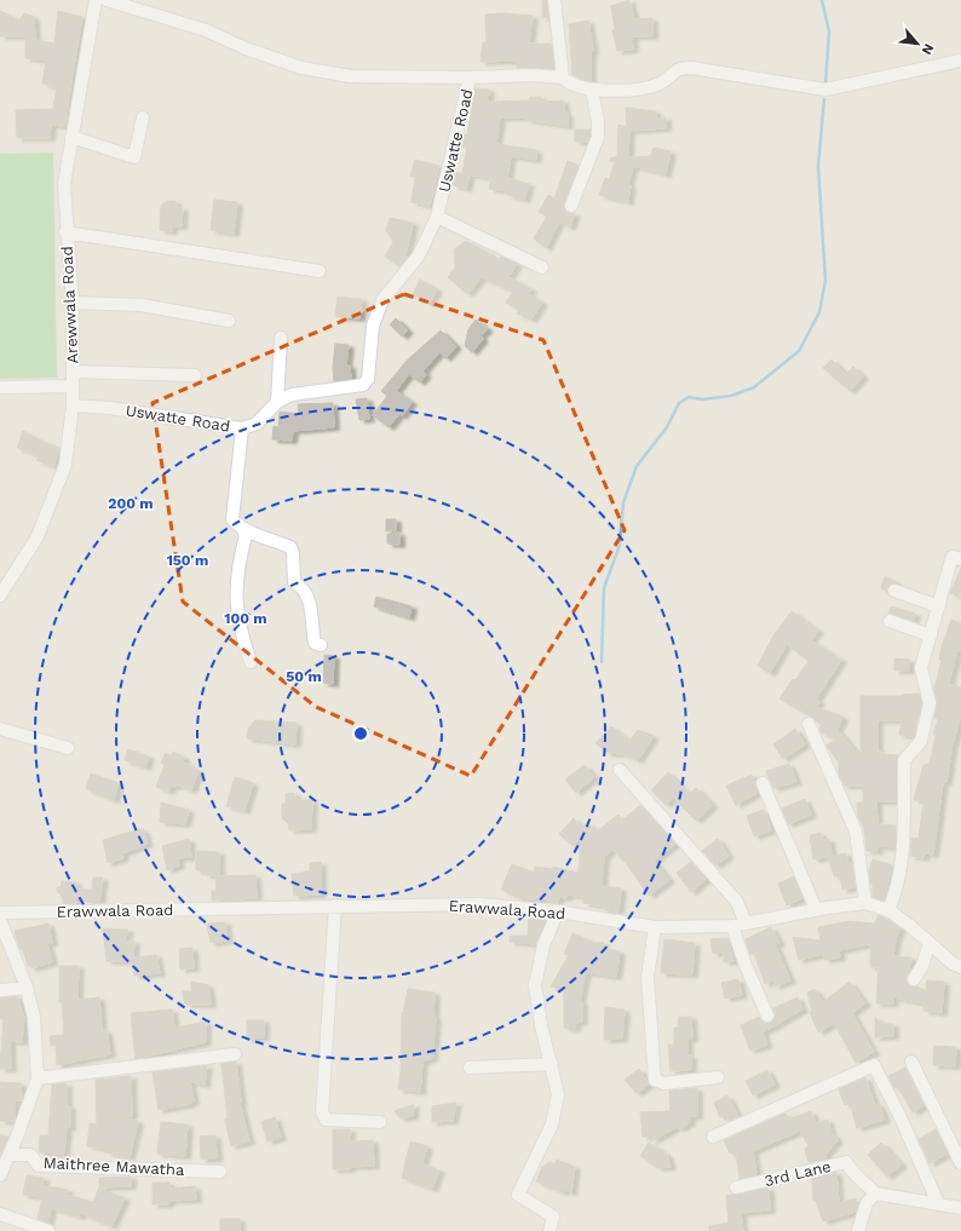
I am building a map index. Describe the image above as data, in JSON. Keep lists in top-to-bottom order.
{
  "streets": {
    "street": [
      "Uswatte Road",
      "Arewwala Road",
      "Erawwala Road",
      "Maithree Mawatha",
      "3rd Lane"
    ]
  },
  "crossings": [
    ["Uswatte Road", "Arewwala Road"]
  ],
  "north": "bottom right",
  "rings": [
    "200 m",
    "150 m",
    "100 m",
    "50 m"
  ]
}
